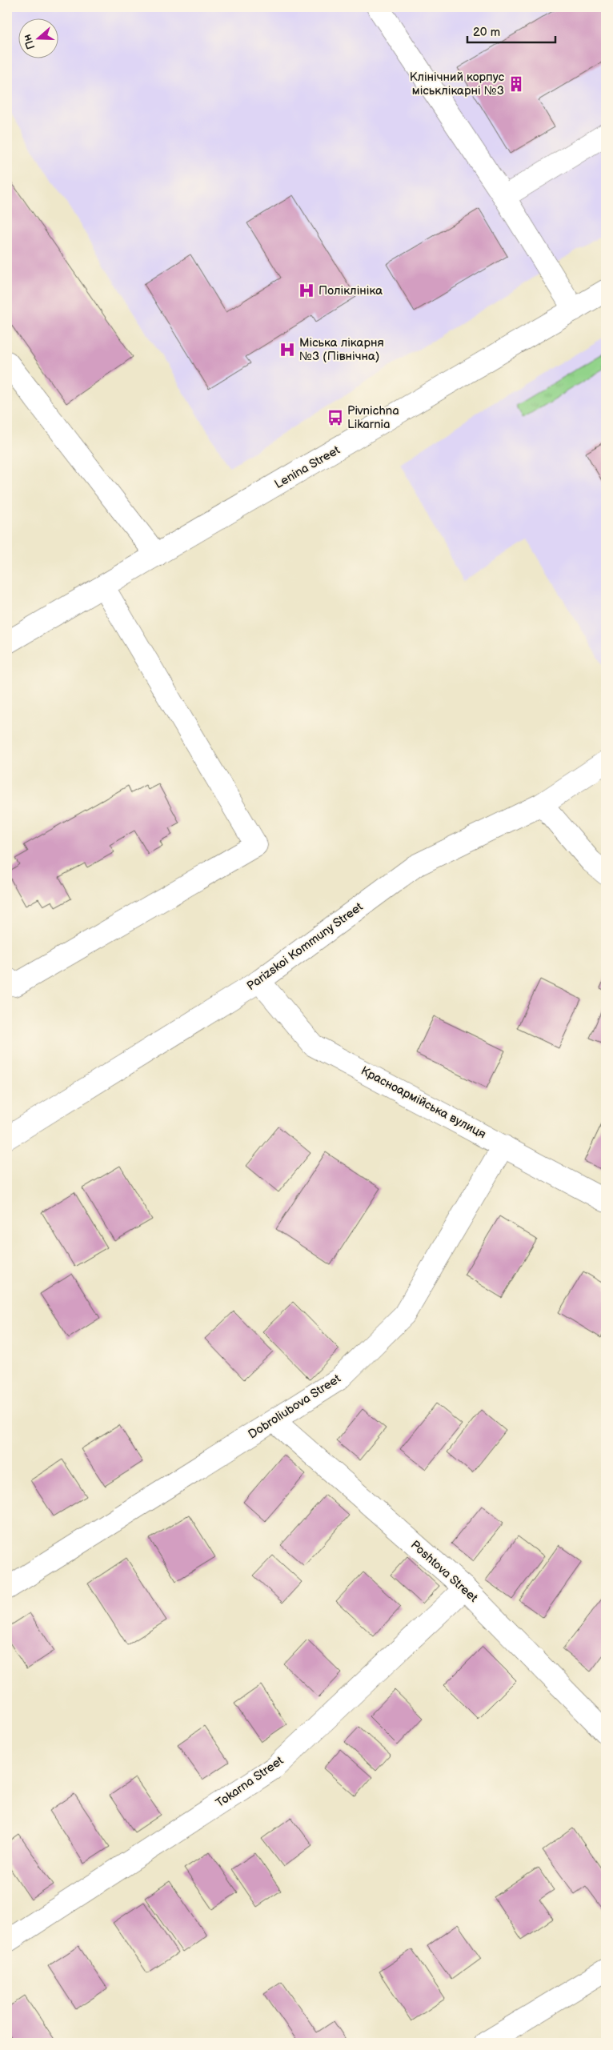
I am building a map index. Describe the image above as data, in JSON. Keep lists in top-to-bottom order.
{
  "streets": {
    "street": [
      "Lenina Street",
      "Parizskoi Kommuny Street",
      "Красноармійська вулиця",
      "Dobroliubova Street",
      "Poshtova Street",
      "Tokarna Street"
    ]
  },
  "crossings": [
    ["Parizskoi Kommuny Street", "Красноармійська вулиця"],
    ["Красноармійська вулиця", "Dobroliubova Street"],
    ["Dobroliubova Street", "Poshtova Street"],
    ["Poshtova Street", "Tokarna Street"]
  ],
  "places": {
    "building": ["Клінічний корпус міськлікарні №3"],
    "hospital": ["Поліклініка", "Міська лікарня №3 (Північна)"],
    "bus stop": ["Pivnichna Likarnia"]
  },
  "scale_bar": "20 m",
  "north": "left"
}
